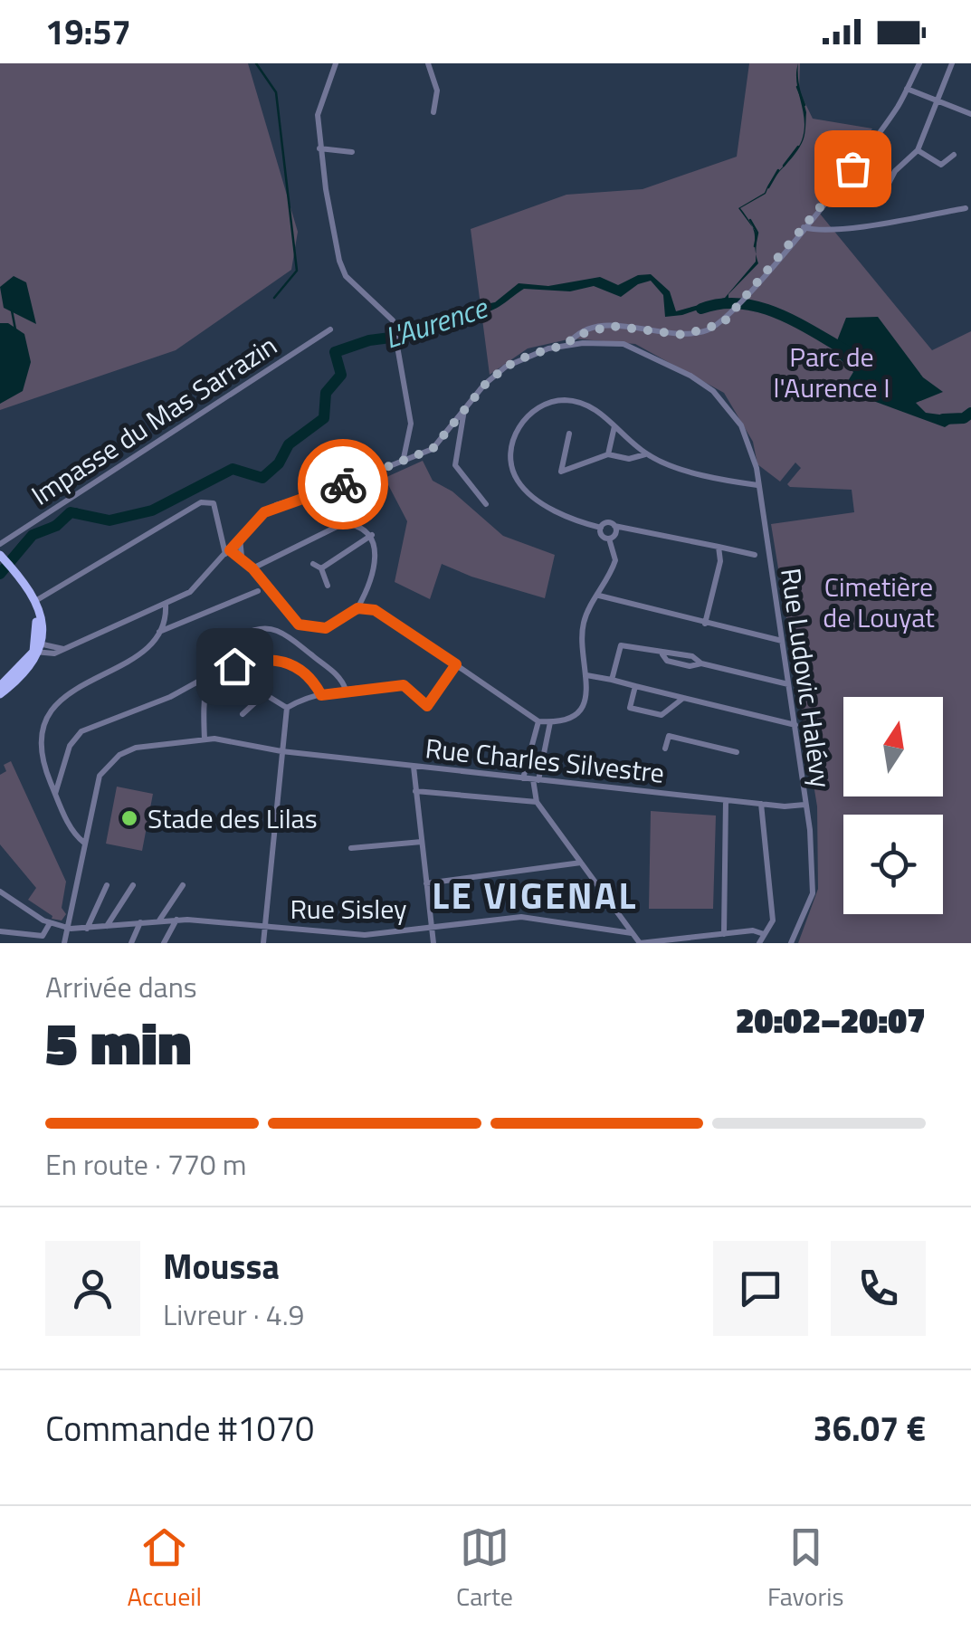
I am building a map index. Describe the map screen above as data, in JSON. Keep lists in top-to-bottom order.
{
  "streets": {
    "street": [
      "Impasse du Mas Sarrazin",
      "Rue Ludovic Halévy",
      "Rue Charles Silvestre",
      "Rue Sisley"
    ]
  },
  "crossings": [
    ["Rue Ludovic Halévy", "Rue Charles Silvestre"],
    ["Rue Charles Silvestre", "Rue Sisley"]
  ],
  "districts": ["LE VIGENAL"],
  "water": ["L'Aurence"],
  "parks": ["Parc de l'Aurence I", "Cimetière de Louyat"],
  "places": ["Stade des Lilas"],
  "north": "top",
  "page": {
    "status": "19:57",
    "heading": ["5 min", "Arrivée dans", "20:02–20:07"],
    "panel": [
      "Moussa",
      "Livreur · 4.9",
      "Commande #1070",
      "36.07 €"
    ],
    "bar": "En route · 770 m",
    "tabs": ["Accueil", "Carte", "Favoris"]
  }
}
